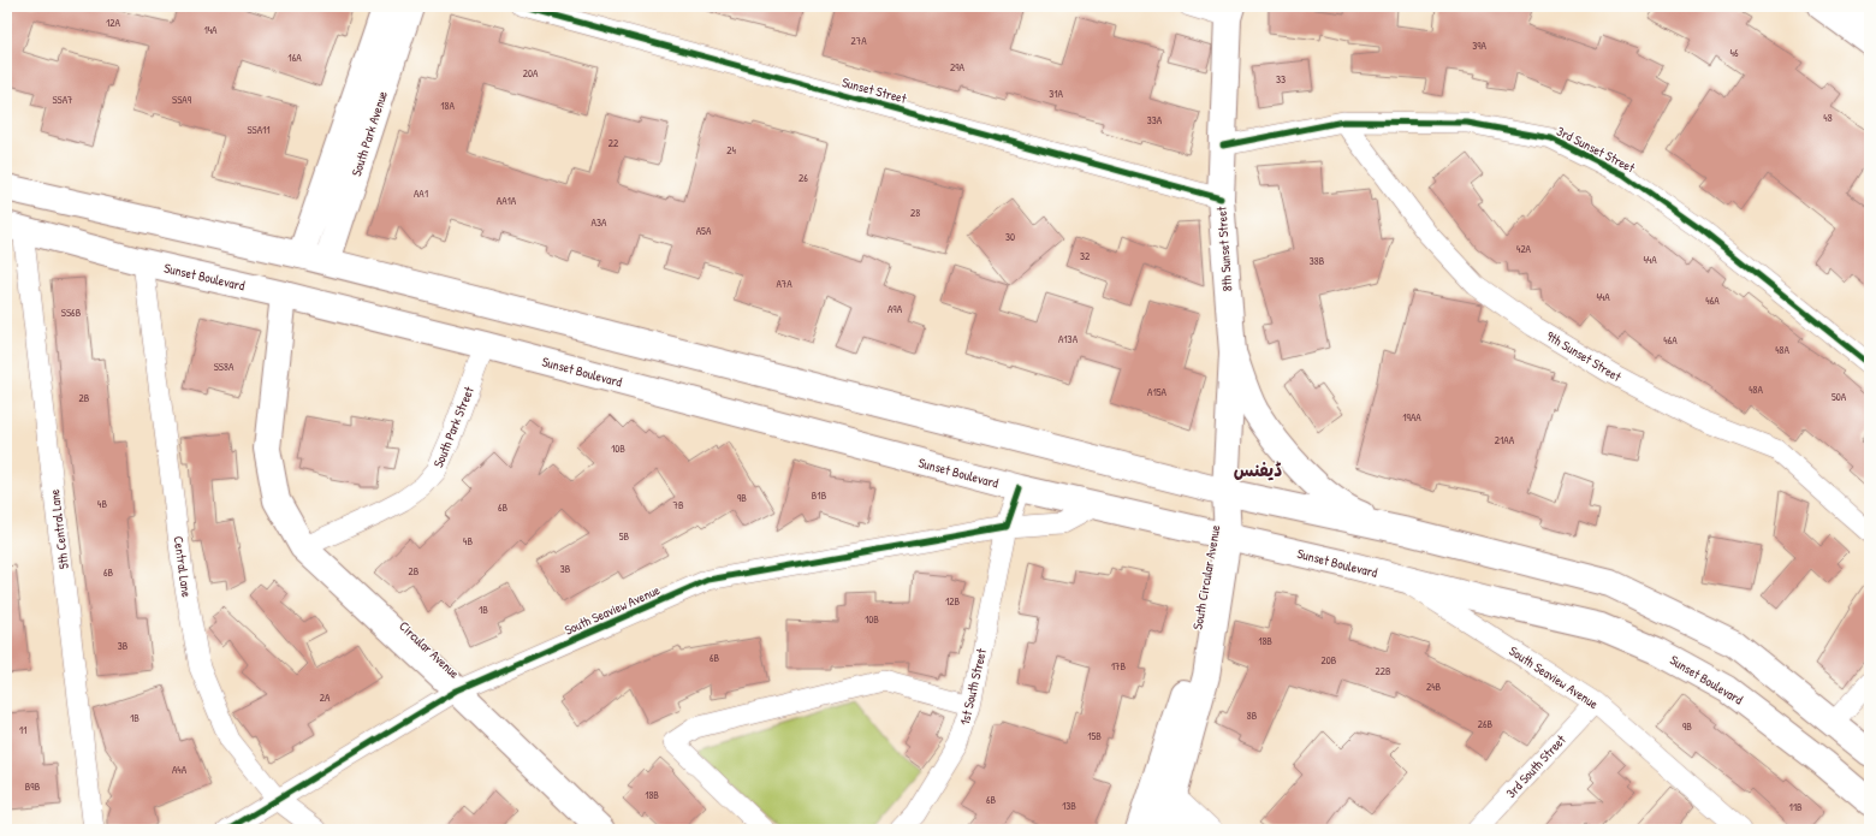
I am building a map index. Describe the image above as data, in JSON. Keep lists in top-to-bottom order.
{
  "streets": {
    "main road": [
      "South Park Avenue",
      "8th Sunset Street",
      "Sunset Boulevard",
      "South Circular Avenue",
      "Circular Avenue"
    ],
    "street": [
      "Sunset Street",
      "3rd Sunset Street",
      "9th Sunset Street",
      "South Park Street",
      "5th Central Lane",
      "Central Lane",
      "South Seaview Avenue",
      "1st South Street",
      "3rd South Street"
    ]
  },
  "crossings": [
    ["Sunset Street", "8th Sunset Street"],
    ["3rd Sunset Street", "8th Sunset Street"],
    ["3rd Sunset Street", "9th Sunset Street"],
    ["8th Sunset Street", "South Circular Avenue"],
    ["Sunset Boulevard", "South Park Street"],
    ["Sunset Boulevard", "5th Central Lane"],
    ["Sunset Boulevard", "Central Lane"],
    ["Sunset Boulevard", "South Circular Avenue"],
    ["Sunset Boulevard", "South Seaview Avenue"],
    ["South Park Street", "Circular Avenue"],
    ["Central Lane", "South Seaview Avenue"],
    ["South Seaview Avenue", "Circular Avenue"],
    ["South Seaview Avenue", "1st South Street"],
    ["South Seaview Avenue", "3rd South Street"]
  ],
  "districts": ["ڈیفنس"],
  "house_numbers": [
    "12A",
    "14A",
    "27A",
    "39A",
    "46",
    "16A",
    "29A",
    "20A",
    "33",
    "31A",
    "SSA7",
    "SSA9",
    "18A",
    "48",
    "33A",
    "SSA11",
    "22",
    "24",
    "26",
    "AA1",
    "AA1A",
    "28",
    "A3A",
    "A5A",
    "30",
    "42A",
    "32",
    "44A",
    "38B",
    "A7A",
    "44A",
    "46A",
    "A9A",
    "SS6B",
    "A13A",
    "46A",
    "48A",
    "SS8A",
    "48A",
    "A15A",
    "50A",
    "2B",
    "19AA",
    "21AA",
    "10B",
    "B1B",
    "9B",
    "4B",
    "7B",
    "6B",
    "5B",
    "4B",
    "3B",
    "2B",
    "6B",
    "12B",
    "1B",
    "10B",
    "18B",
    "3B",
    "6B",
    "20B",
    "17B",
    "22B",
    "24B",
    "2A",
    "8B",
    "1B",
    "26B",
    "9B",
    "11",
    "15B",
    "A4A",
    "B9B",
    "18B",
    "6B",
    "13B",
    "11B"
  ]
}
